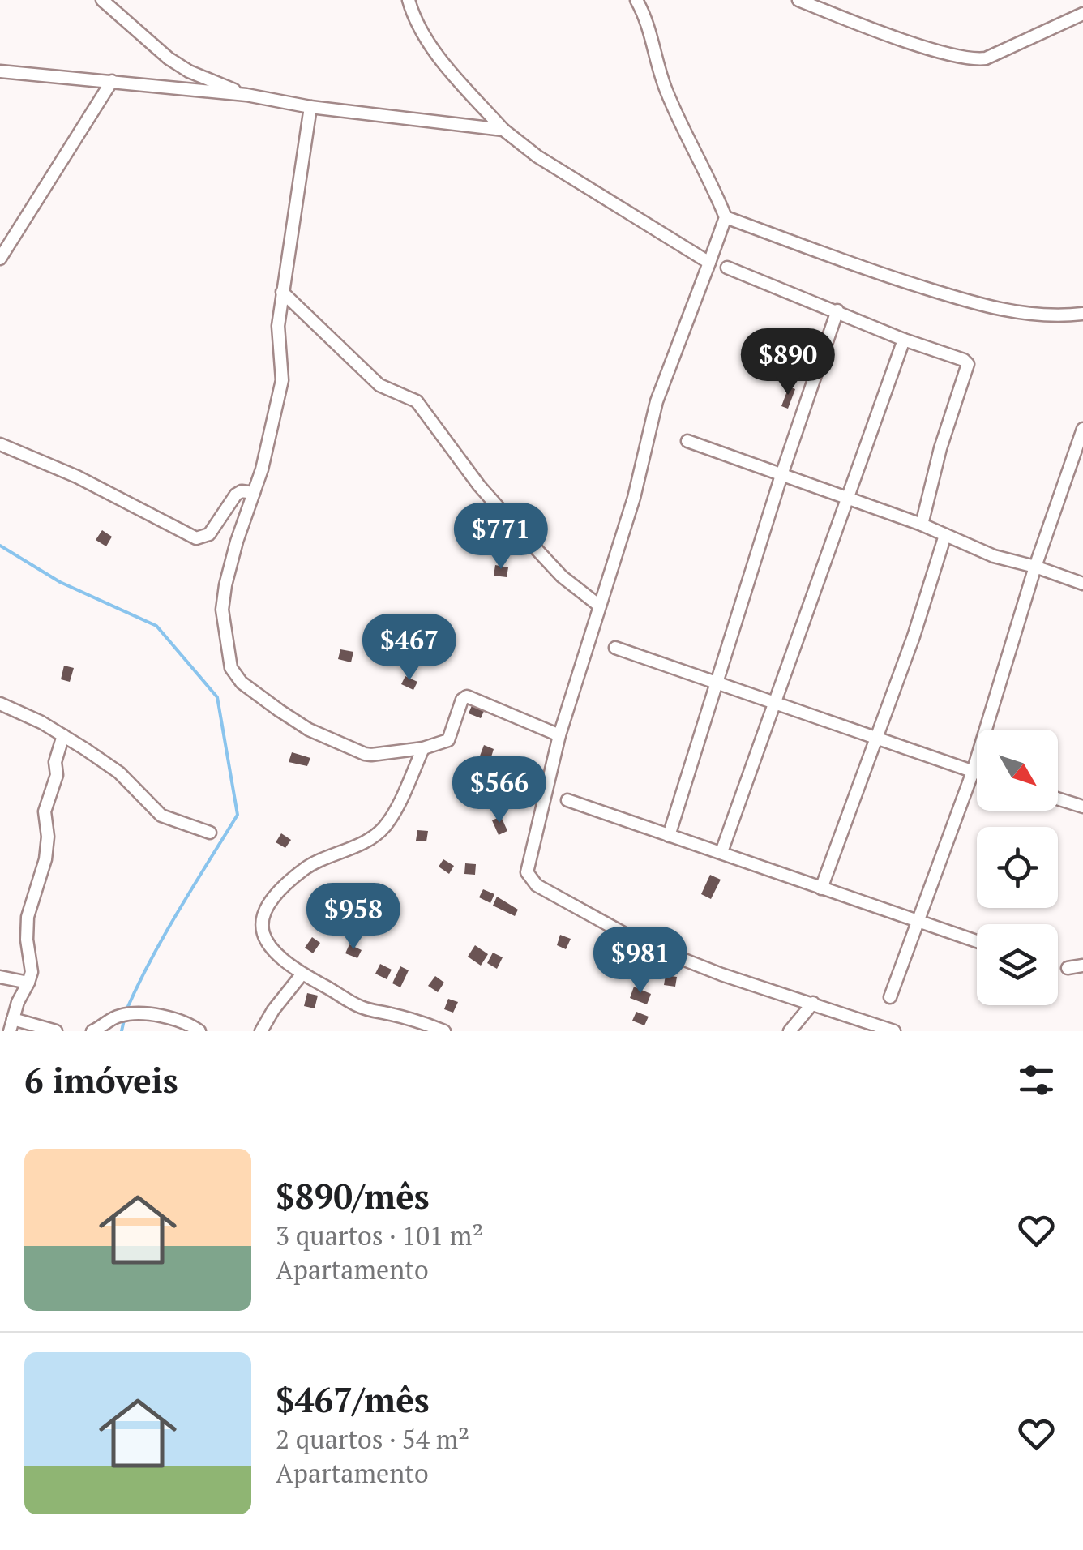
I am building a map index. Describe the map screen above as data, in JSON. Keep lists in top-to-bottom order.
{
  "north": "bottom right",
  "page": {
    "price": [
      "$890",
      "$771",
      "$467",
      "$566",
      "$958",
      "$981"
    ],
    "heading": "6 imóveis",
    "list": [
      {
        "name": "$890/mês",
        "note": "3 quartos · 101 m² · Apartamento"
      },
      {
        "name": "$467/mês",
        "note": "2 quartos · 54 m² · Apartamento"
      }
    ]
  }
}
